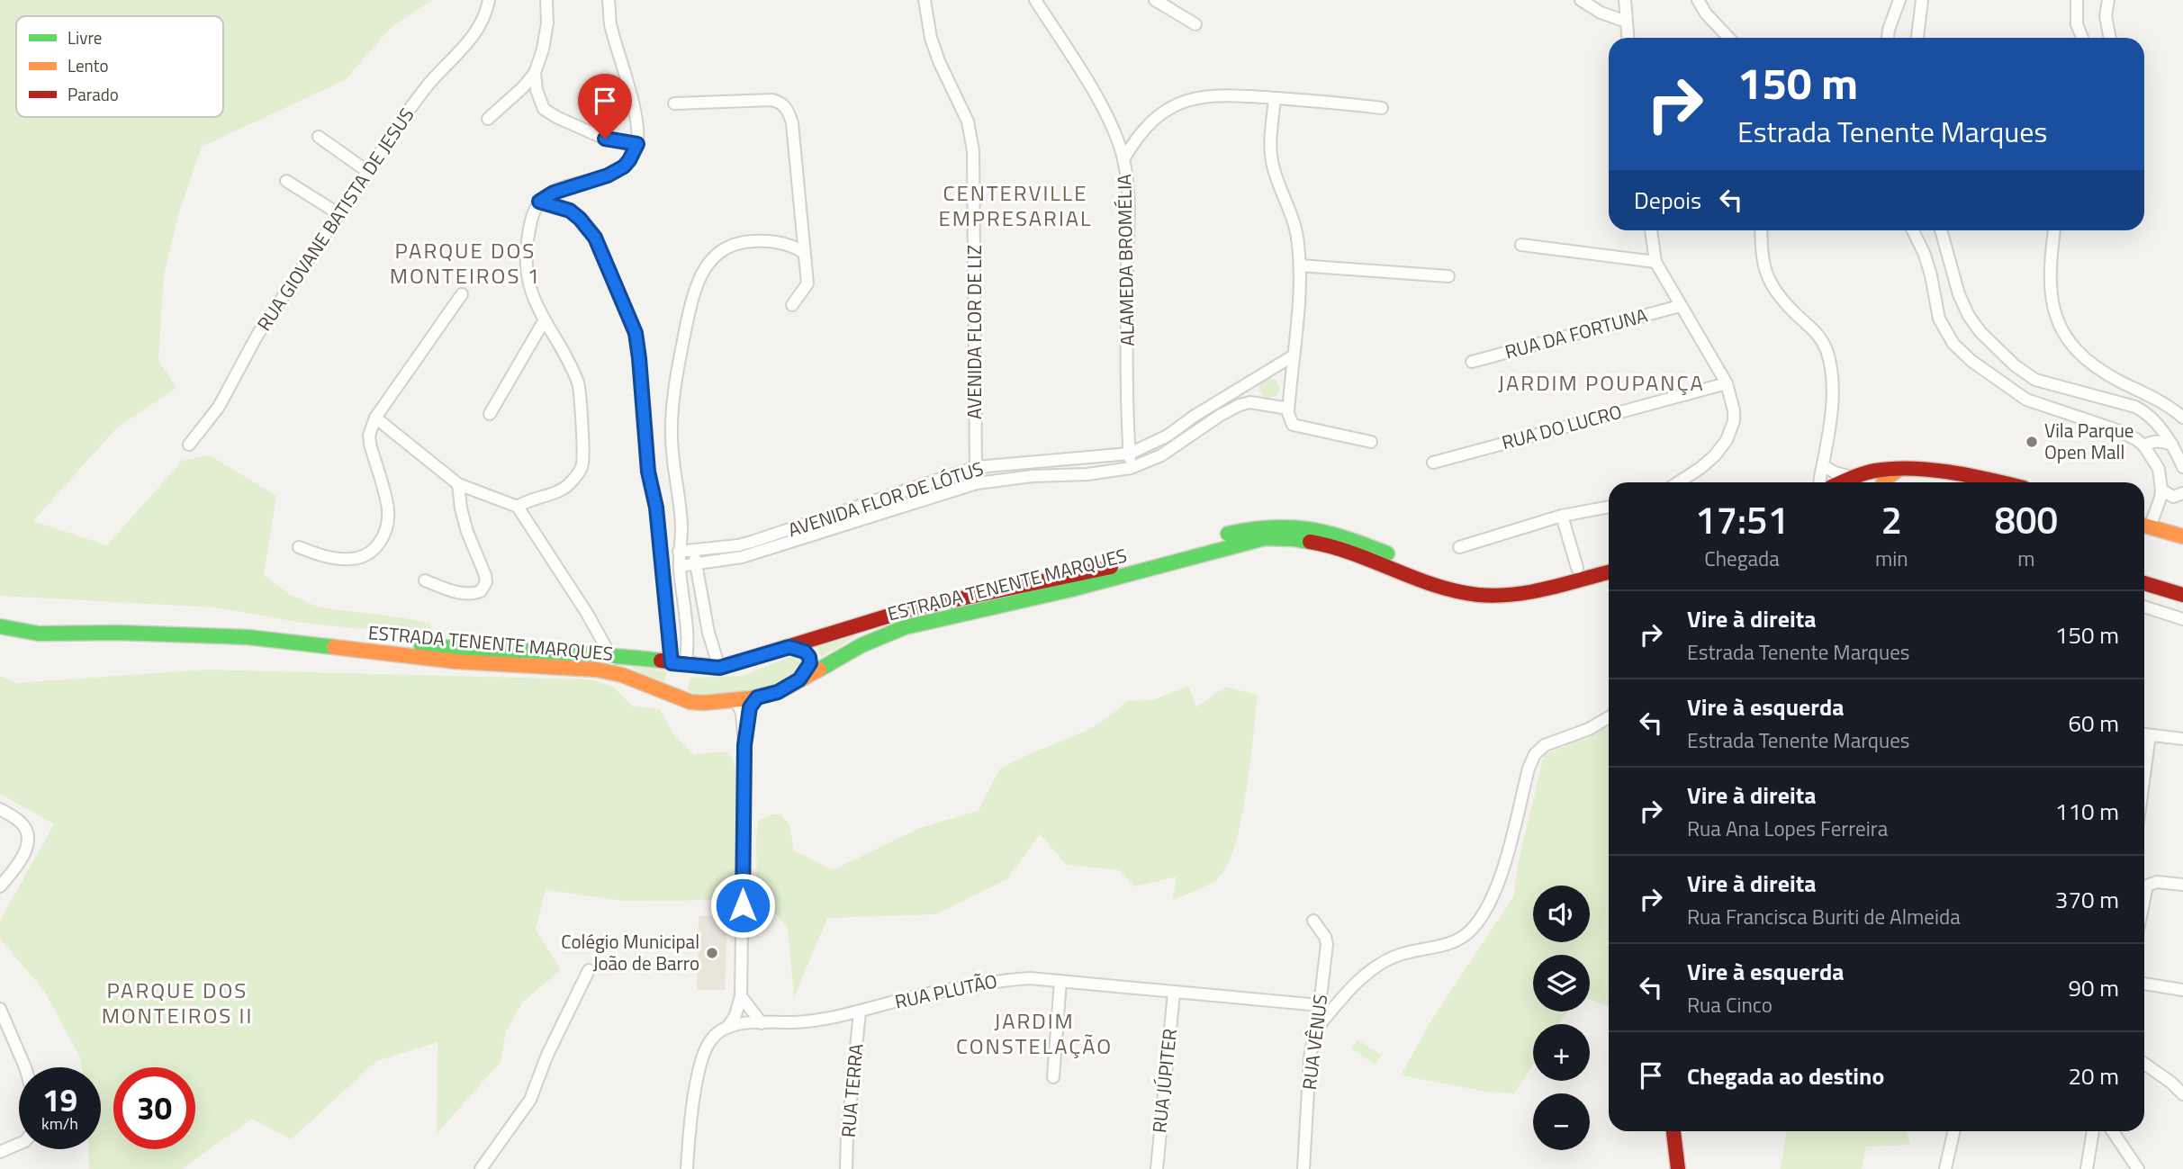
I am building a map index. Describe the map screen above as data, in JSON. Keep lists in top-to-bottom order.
{
  "streets": {
    "main road": ["ESTRADA TENENTE MARQUES"],
    "street": [
      "RUA GIOVANE BATISTA DE JESUS",
      "ALAMEDA BROMÉLIA",
      "AVENIDA FLOR DE LIZ",
      "RUA DA FORTUNA",
      "RUA DO LUCRO",
      "AVENIDA FLOR DE LÓTUS",
      "RUA PLUTÃO",
      "RUA VÊNUS",
      "RUA JÚPITER",
      "RUA TERRA"
    ]
  },
  "crossings": [
    ["ALAMEDA BROMÉLIA", "AVENIDA FLOR DE LÓTUS"],
    ["AVENIDA FLOR DE LIZ", "AVENIDA FLOR DE LÓTUS"],
    ["RUA PLUTÃO", "RUA VÊNUS"],
    ["RUA PLUTÃO", "RUA JÚPITER"],
    ["RUA PLUTÃO", "RUA TERRA"]
  ],
  "districts": [
    "CENTERVILLE EMPRESARIAL",
    "PARQUE DOS MONTEIROS 1",
    "JARDIM POUPANÇA",
    "PARQUE DOS MONTEIROS II",
    "JARDIM CONSTELAÇÃO"
  ],
  "places": ["Vila Parque Open Mall", "Colégio Municipal João de Barro"],
  "legend": ["Livre", "Lento", "Parado"],
  "page": {
    "turn": ["150 m", "Estrada Tenente Marques"],
    "then": "Depois",
    "eta": [
      "17:51",
      "Chegada",
      "2",
      "min",
      "800",
      "m"
    ],
    "list": [
      {
        "name": "Vire à direita",
        "note": "Estrada Tenente Marques",
        "value": "150 m"
      },
      {
        "name": "Vire à esquerda",
        "note": "Estrada Tenente Marques",
        "value": "60 m"
      },
      {
        "name": "Vire à direita",
        "note": "Rua Ana Lopes Ferreira",
        "value": "110 m"
      },
      {
        "name": "Vire à direita",
        "note": "Rua Francisca Buriti de Almeida",
        "value": "370 m"
      },
      {
        "name": "Vire à esquerda",
        "note": "Rua Cinco",
        "value": "90 m"
      },
      {
        "name": "Chegada ao destino",
        "value": "20 m"
      }
    ],
    "map_buttons": ["+", "−"],
    "speed": "19 km/h",
    "limit": "30"
  }
}
